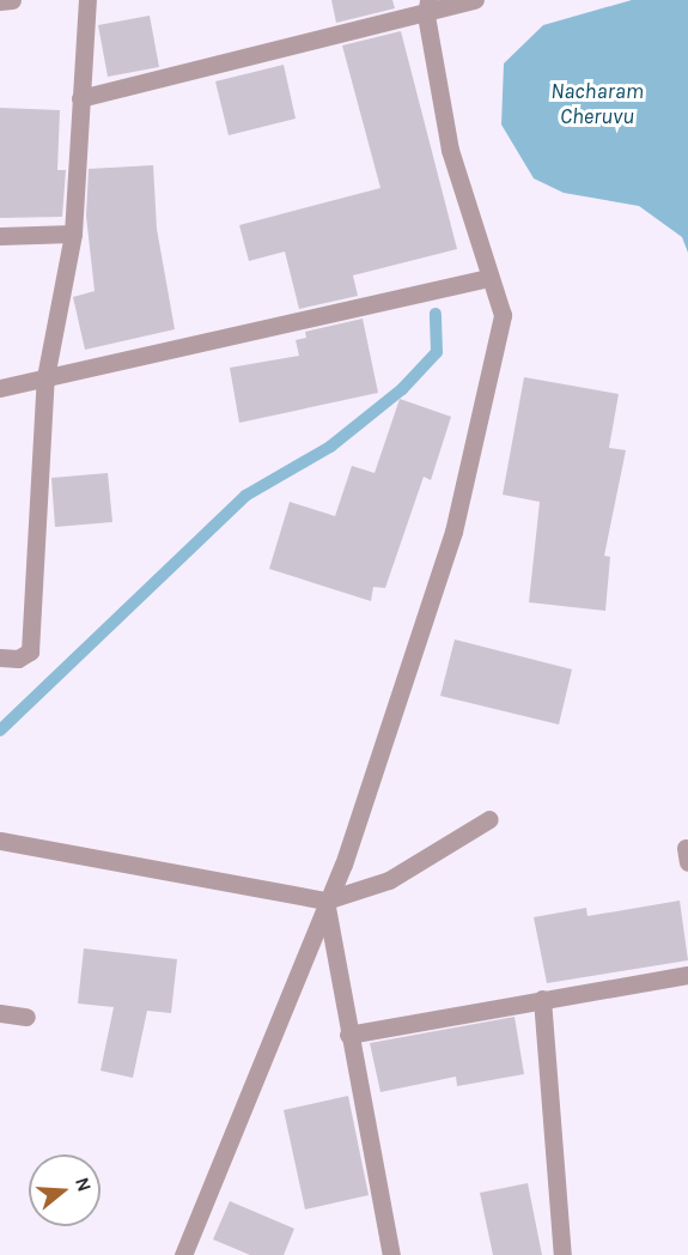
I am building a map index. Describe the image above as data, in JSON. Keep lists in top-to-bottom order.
{
  "water": ["Nacharam Cheruvu"],
  "north": "right"
}
